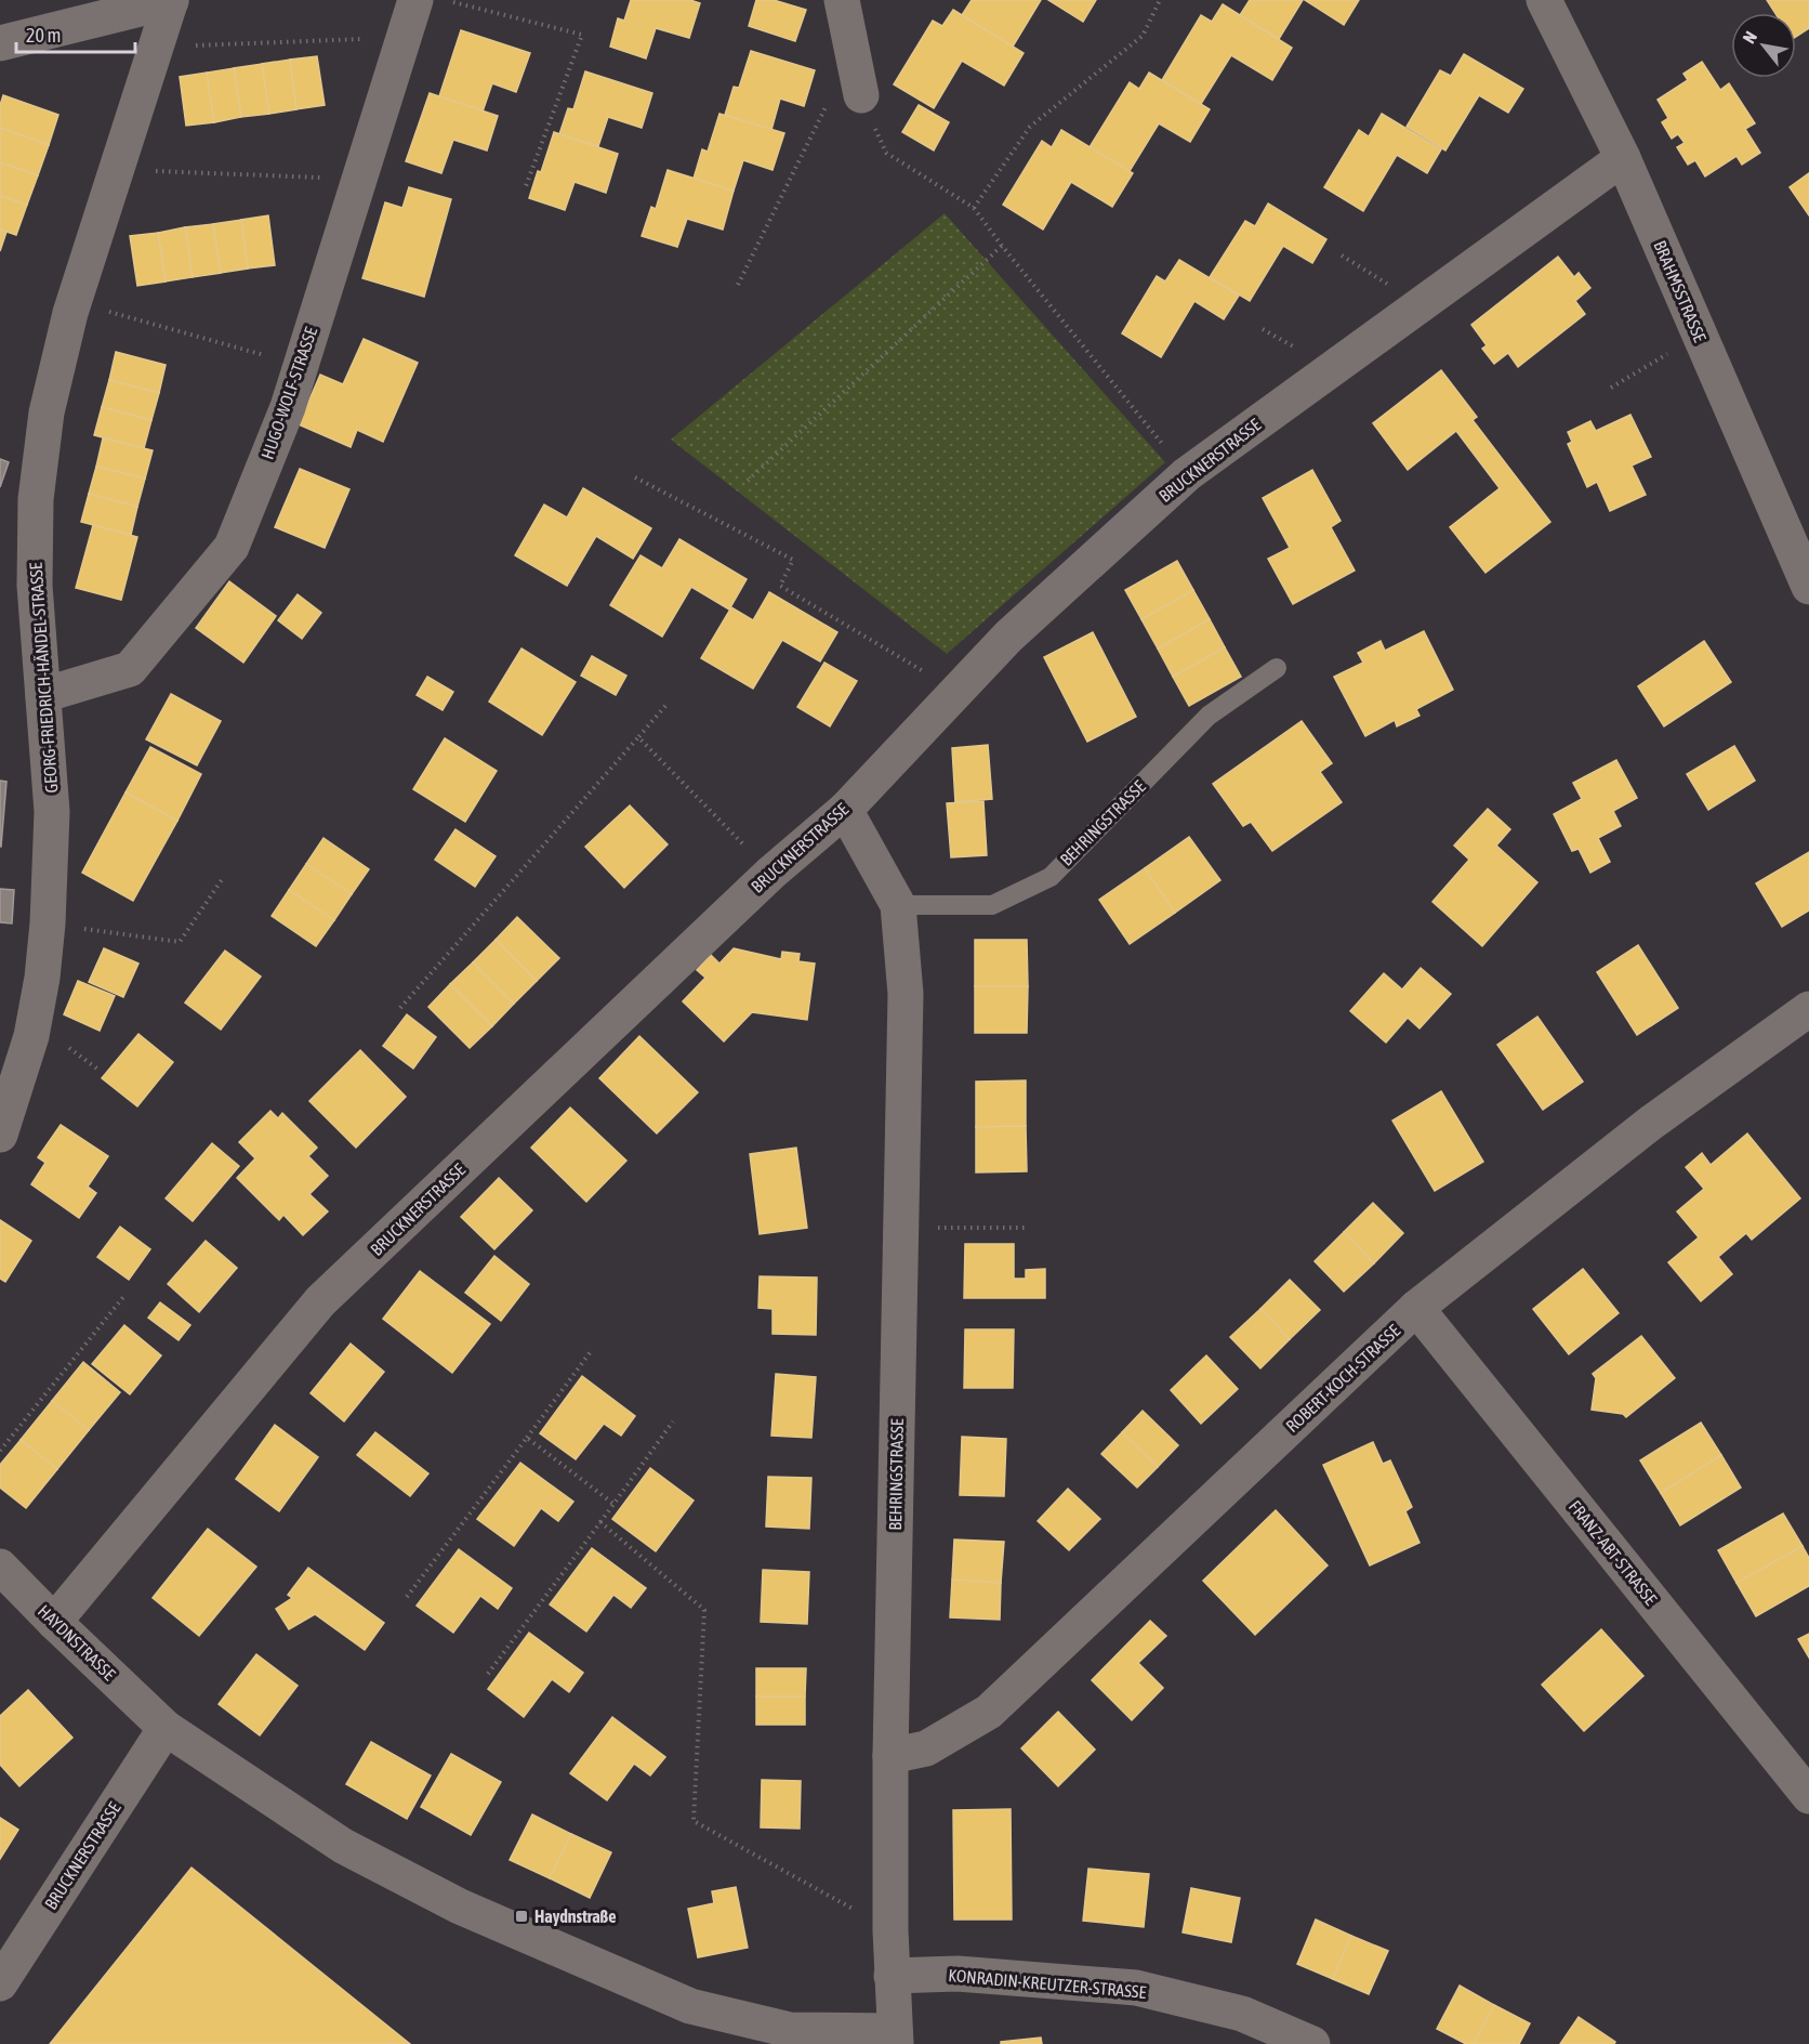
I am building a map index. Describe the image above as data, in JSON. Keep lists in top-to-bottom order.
{
  "streets": {
    "street": [
      "BRAHMSSTRASSE",
      "HUGO-WOLF-STRASSE",
      "BRUCKNERSTRASSE",
      "GEORG-FRIEDRICH-HÄNDEL-STRASSE",
      "BEHRINGSTRASSE",
      "ROBERT-KOCH-STRASSE",
      "FRANZ-ABT-STRASSE",
      "HAYDNSTRASSE",
      "KONRADIN-KREUTZER-STRASSE"
    ]
  },
  "crossings": [
    ["BRAHMSSTRASSE", "BRUCKNERSTRASSE"],
    ["HUGO-WOLF-STRASSE", "GEORG-FRIEDRICH-HÄNDEL-STRASSE"],
    ["BRUCKNERSTRASSE", "BEHRINGSTRASSE"],
    ["BRUCKNERSTRASSE", "HAYDNSTRASSE"],
    ["BEHRINGSTRASSE", "ROBERT-KOCH-STRASSE"],
    ["BEHRINGSTRASSE", "HAYDNSTRASSE"],
    ["BEHRINGSTRASSE", "KONRADIN-KREUTZER-STRASSE"],
    ["ROBERT-KOCH-STRASSE", "FRANZ-ABT-STRASSE"]
  ],
  "places": {
    "transit": ["Haydnstraße"]
  },
  "scale_bar": "20 m",
  "north": "top left"
}
